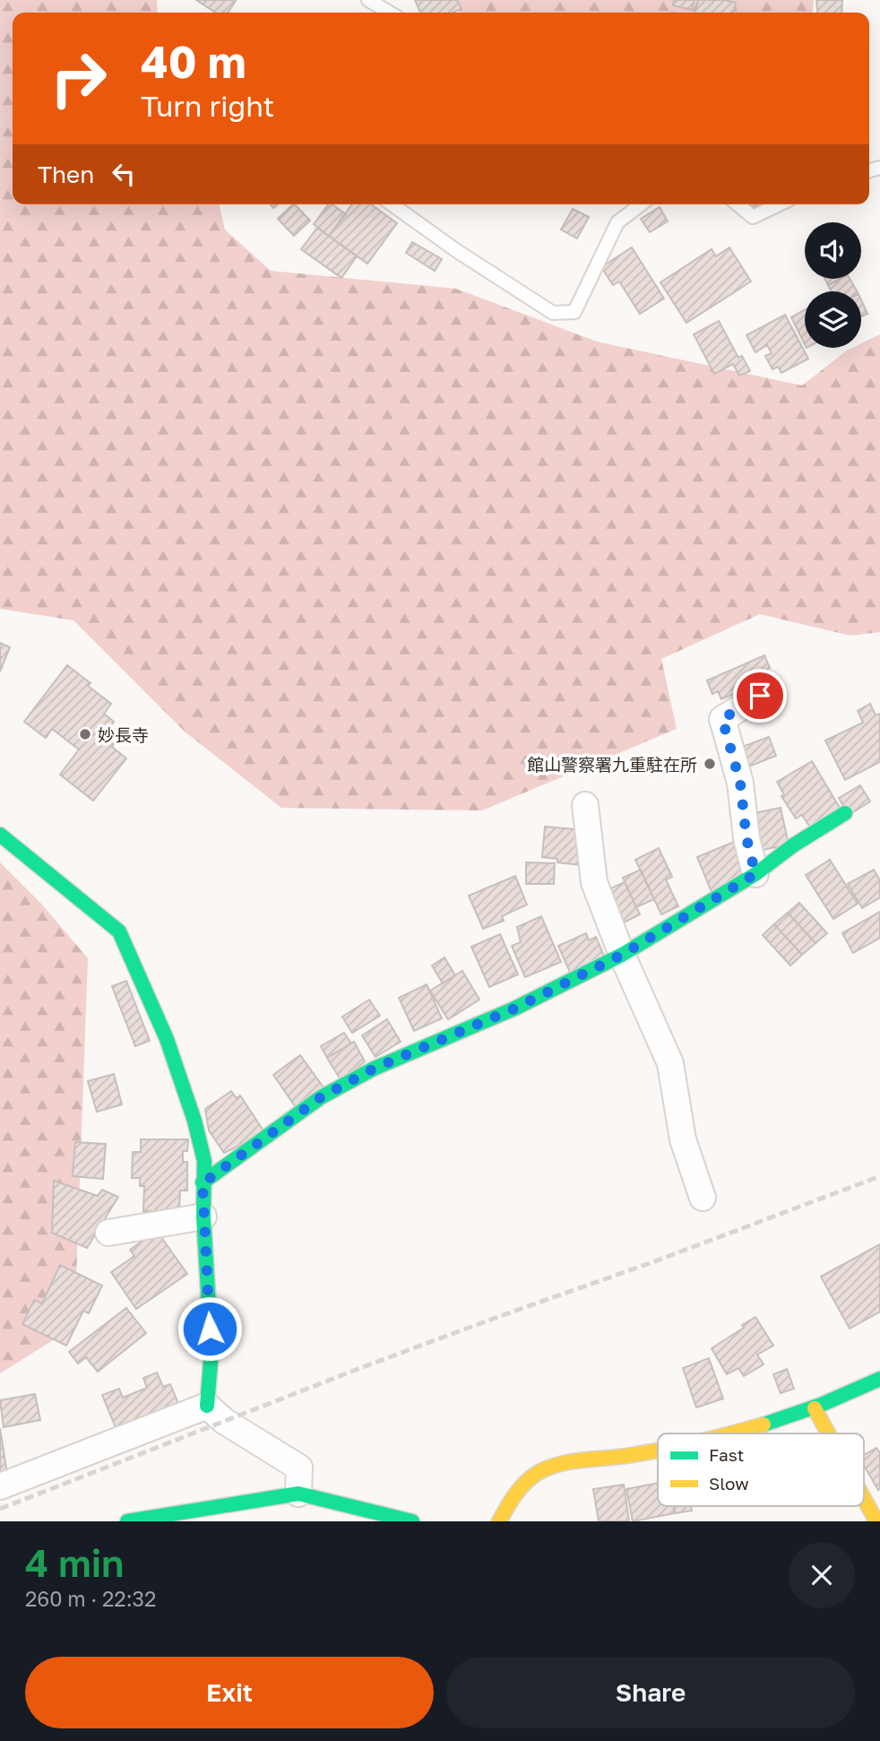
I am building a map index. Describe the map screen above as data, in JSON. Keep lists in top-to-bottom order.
{
  "places": ["妙長寺", "館山警察署九重駐在所"],
  "legend": ["Fast", "Slow"],
  "page": {
    "turn": ["40 m", "Turn right"],
    "then": "Then",
    "heading": ["4 min", "260 m · 22:32"],
    "buttons": ["Exit", "Share"]
  }
}
